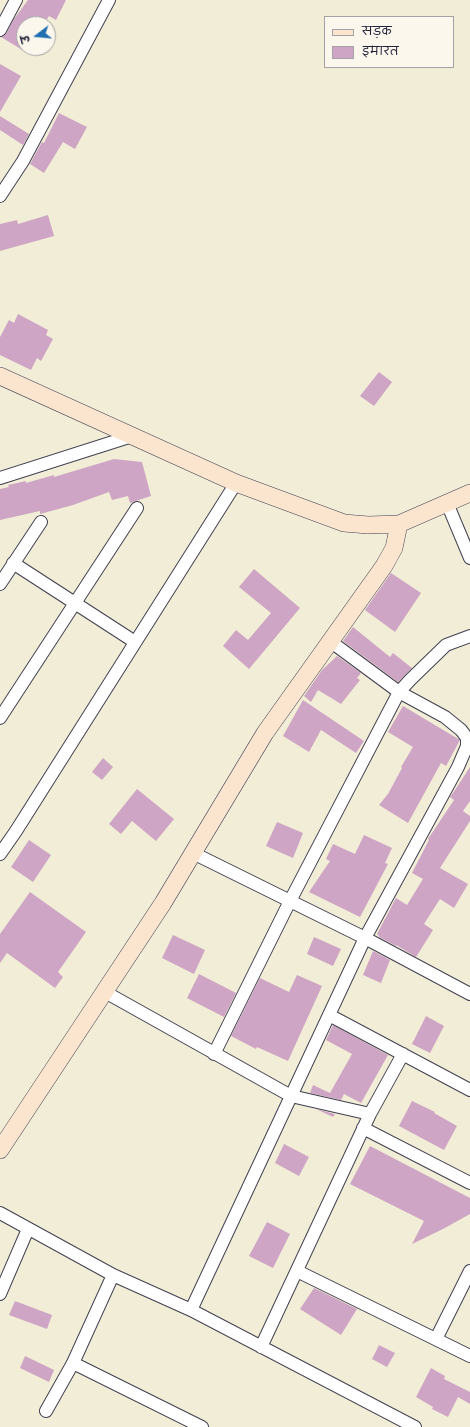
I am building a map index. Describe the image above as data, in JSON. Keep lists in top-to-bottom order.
{
  "legend": ["सड़क", "इमारत"],
  "north": "left"
}
